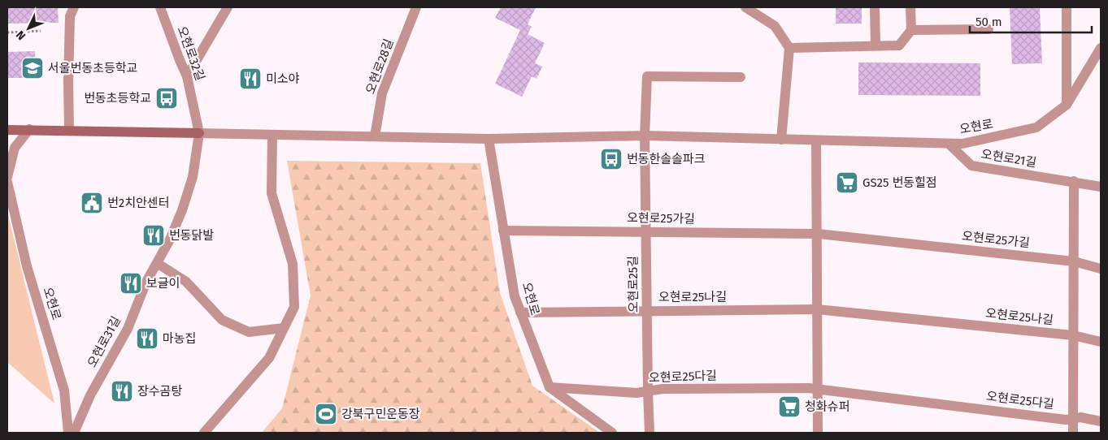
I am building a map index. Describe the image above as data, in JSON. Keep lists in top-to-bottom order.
{
  "streets": {
    "main road": ["오현로"],
    "street": [
      "오현로32길",
      "오현로28길",
      "오현로21길",
      "오현로25가길",
      "오현로25길",
      "오현로25나길",
      "오현로31길",
      "오현로25다길"
    ]
  },
  "crossings": [
    ["오현로32길", "오현로"],
    ["오현로32길", "오현로31길"],
    ["오현로28길", "오현로"],
    ["오현로", "오현로21길"],
    ["오현로", "오현로25가길"],
    ["오현로", "오현로25길"],
    ["오현로", "오현로25나길"],
    ["오현로", "오현로31길"],
    ["오현로", "오현로25다길"],
    ["오현로25가길", "오현로25길"],
    ["오현로25길", "오현로25나길"],
    ["오현로25길", "오현로25다길"]
  ],
  "places": {
    "school or university": ["서울번동초등학교"],
    "restaurant": [
      "미소야",
      "번동닭발",
      "보글이",
      "마농집",
      "장수곰탕"
    ],
    "bus stop": ["번동초등학교", "번동한솔솔파크"],
    "supermarket": ["GS25 번동힐점", "청화슈퍼"],
    "public building": ["번2치안센터"],
    "sports": ["강북구민운동장"]
  },
  "scale_bar": "50 m",
  "north": "bottom left"
}
